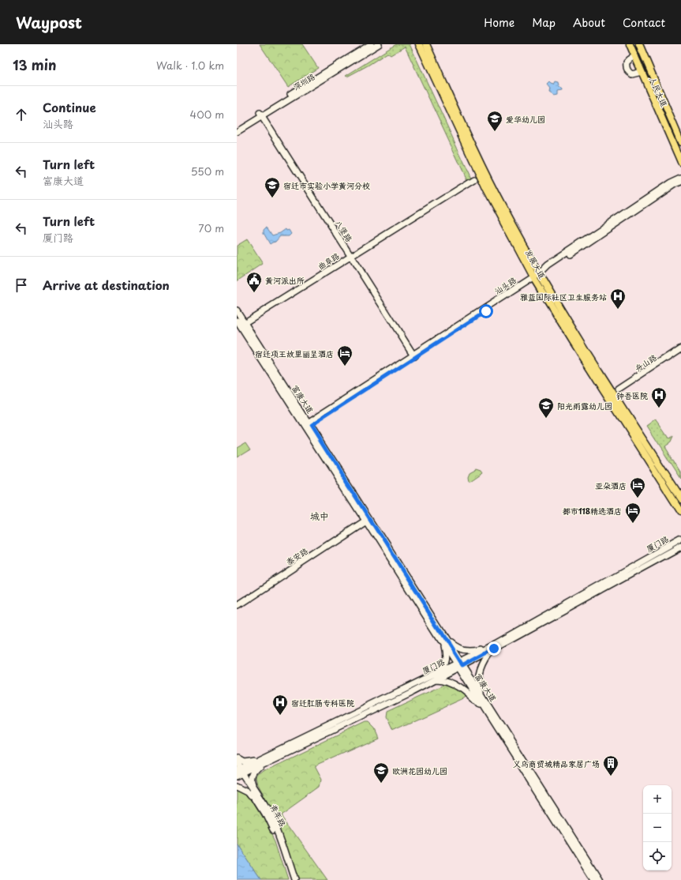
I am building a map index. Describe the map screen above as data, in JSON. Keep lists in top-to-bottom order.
{
  "streets": {
    "main road": ["人民大道", "发展大道"],
    "street": [
      "深圳路",
      "八堡路",
      "曲阜路",
      "汕头路",
      "舟山路",
      "富康大道",
      "厦门路",
      "泰安路",
      "青年路"
    ]
  },
  "crossings": [
    ["深圳路", "八堡路"],
    ["八堡路", "曲阜路"],
    ["八堡路", "汕头路"],
    ["曲阜路", "富康大道"],
    ["发展大道", "汕头路"],
    ["汕头路", "富康大道"],
    ["富康大道", "厦门路"],
    ["富康大道", "泰安路"],
    ["厦门路", "青年路"]
  ],
  "districts": ["城中"],
  "places": {
    "school or university": [
      "爱华幼儿园",
      "宿迁市实验小学黄河分校",
      "阳光雨露幼儿园",
      "欧洲花园幼儿园"
    ],
    "public building": ["黄河派出所"],
    "hospital": ["雅蓝国际社区卫生服务站", "钟吾医院", "宿迁肛肠专科医院"],
    "hotel": ["宿迁项王故里丽呈酒店", "亚朵酒店", "都市118精选酒店"],
    "building": ["义乌商贸城精品家居广场"]
  },
  "page": {
    "header": "Waypost",
    "nav": [
      "Home",
      "Map",
      "About",
      "Contact"
    ],
    "heading": ["13 min", "Walk · 1.0 km"],
    "list": [
      ["Continue", "汕头路", "400 m"],
      ["Turn left", "富康大道", "550 m"],
      ["Turn left", "厦门路", "70 m"],
      "Arrive at destination"
    ],
    "map_buttons": ["+", "−"]
  }
}
